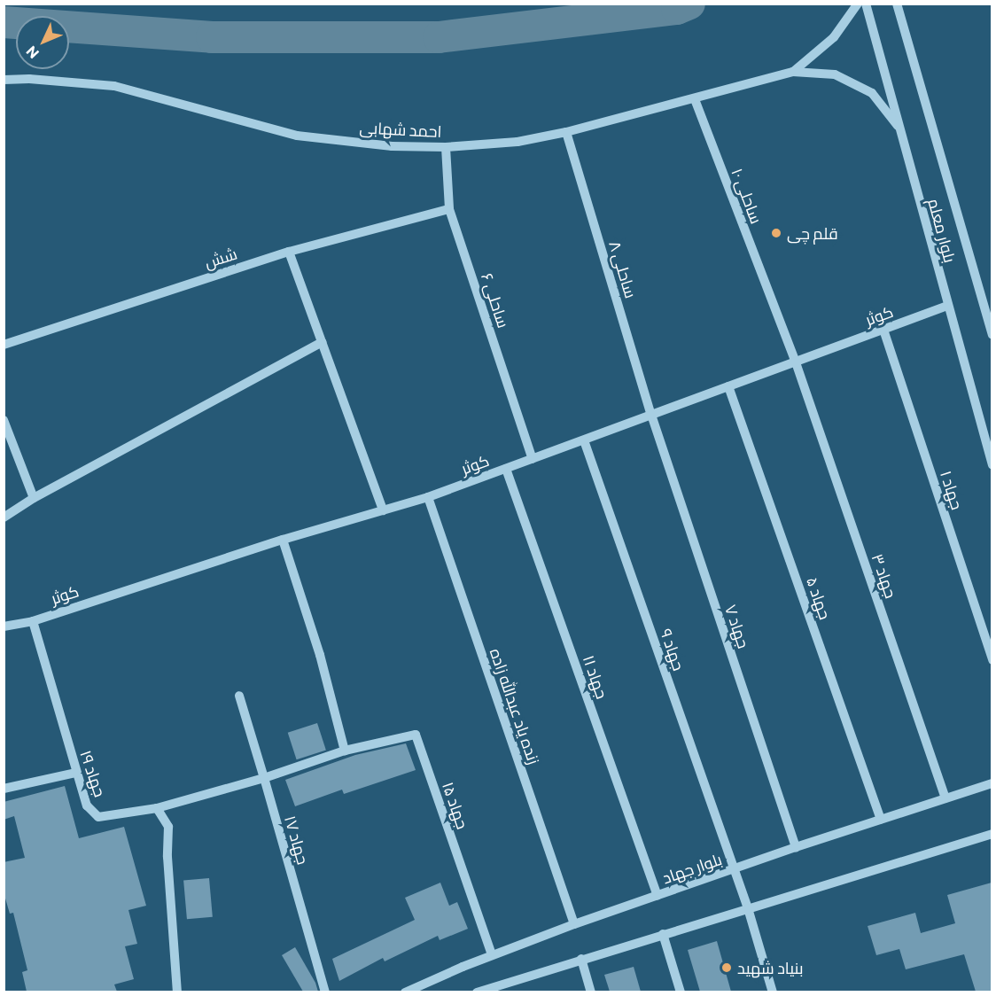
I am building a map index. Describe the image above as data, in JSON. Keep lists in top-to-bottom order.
{
  "streets": {
    "street": [
      "احمد شهابی",
      "ساحلی ۱۰",
      "بلوار معلم",
      "شش",
      "ساحلی ۸",
      "ساحلی ۶",
      "کوثر",
      "جهاد ۱",
      "جهاد ۳",
      "جهاد ۵",
      "جهاد ۷",
      "جهاد ۹",
      "جهاد ۱۱",
      "زنده یاد عبدالله زاده",
      "جهاد ۱۹",
      "جهاد ۱۵",
      "جهاد ۱۷",
      "بلوار جهاد"
    ]
  },
  "crossings": [
    ["احمد شهابی", "ساحلی ۱۰"],
    ["احمد شهابی", "بلوار معلم"],
    ["احمد شهابی", "ساحلی ۸"],
    ["احمد شهابی", "ساحلی ۶"],
    ["ساحلی ۱۰", "کوثر"],
    ["ساحلی ۱۰", "جهاد ۳"],
    ["بلوار معلم", "کوثر"],
    ["شش", "ساحلی ۶"],
    ["ساحلی ۸", "کوثر"],
    ["ساحلی ۸", "جهاد ۷"],
    ["ساحلی ۶", "کوثر"],
    ["کوثر", "جهاد ۱"],
    ["کوثر", "جهاد ۳"],
    ["کوثر", "جهاد ۵"],
    ["کوثر", "جهاد ۷"],
    ["کوثر", "جهاد ۹"],
    ["کوثر", "جهاد ۱۱"],
    ["کوثر", "زنده یاد عبدالله زاده"],
    ["کوثر", "جهاد ۱۹"],
    ["جهاد ۳", "بلوار جهاد"],
    ["جهاد ۵", "بلوار جهاد"],
    ["جهاد ۷", "بلوار جهاد"],
    ["جهاد ۹", "بلوار جهاد"],
    ["جهاد ۱۱", "بلوار جهاد"],
    ["زنده یاد عبدالله زاده", "بلوار جهاد"],
    ["جهاد ۱۵", "بلوار جهاد"]
  ],
  "places": ["قلم چی", "بنیاد شهید"],
  "north": "bottom left"
}
